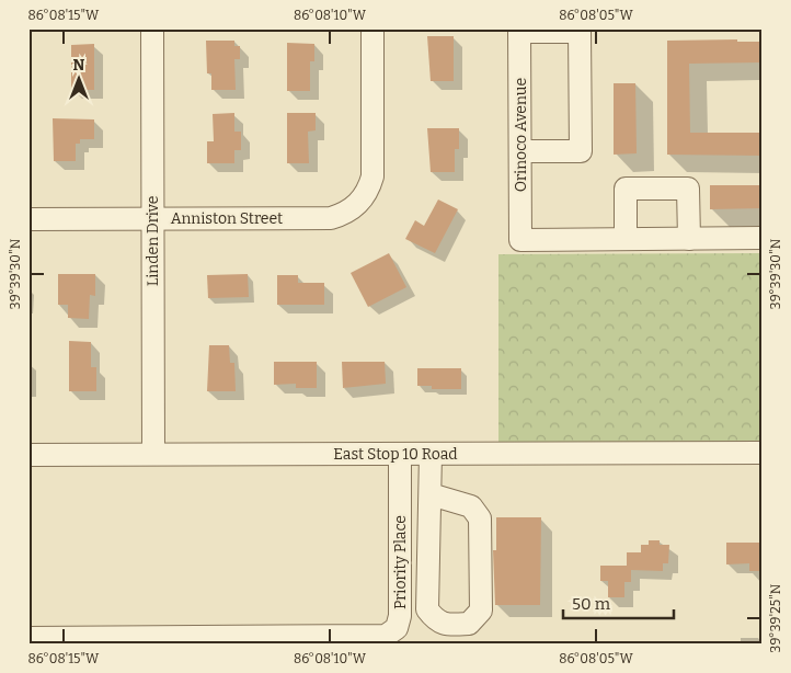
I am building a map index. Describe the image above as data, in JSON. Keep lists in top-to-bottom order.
{
  "streets": {
    "street": [
      "Orinoco Avenue",
      "Anniston Street",
      "Linden Drive",
      "East Stop 10 Road",
      "Priority Place"
    ]
  },
  "crossings": [
    ["Anniston Street", "Linden Drive"],
    ["Linden Drive", "East Stop 10 Road"],
    ["East Stop 10 Road", "Priority Place"]
  ],
  "scale_bar": "50 m",
  "north": "top",
  "coordinates": [
    "86°08'15\"W",
    "86°08'10\"W",
    "86°08'05\"W",
    "39°39'30\"N",
    "39°39'25\"N"
  ]
}
